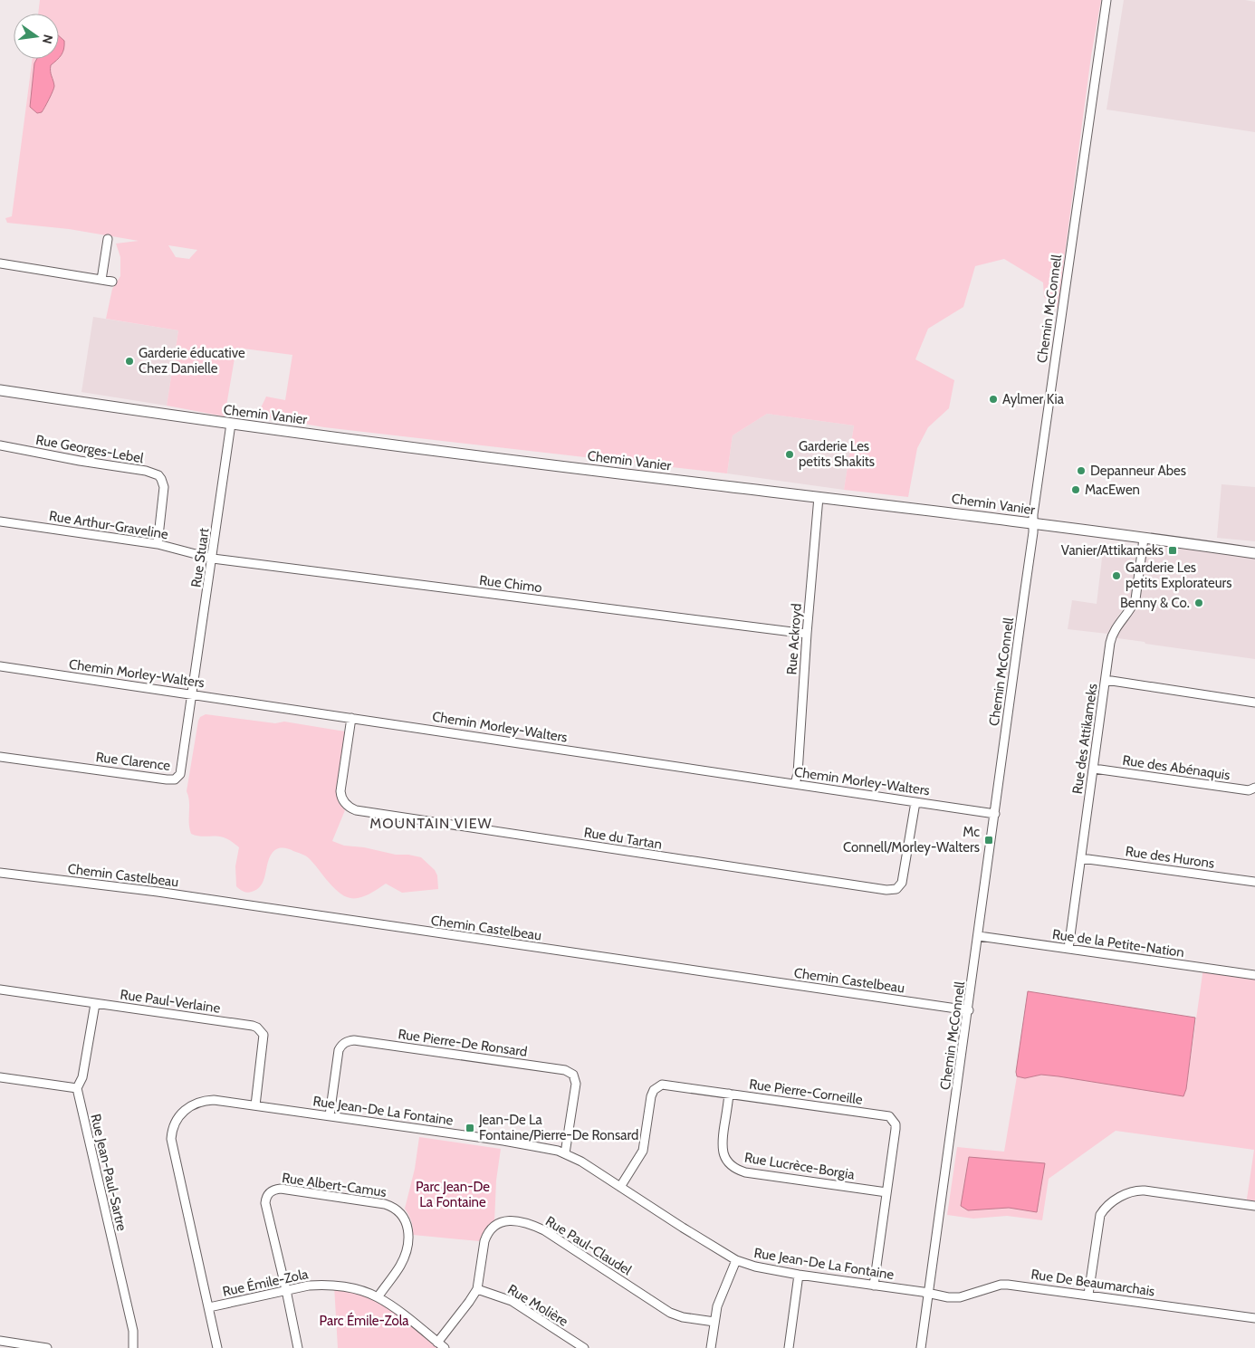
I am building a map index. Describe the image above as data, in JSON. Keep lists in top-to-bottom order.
{
  "streets": {
    "main road": ["Chemin Vanier"],
    "street": [
      "Chemin McConnell",
      "Rue Georges-Lebel",
      "Rue Arthur-Graveline",
      "Rue Stuart",
      "Rue Chimo",
      "Rue Ackroyd",
      "Chemin Morley-Walters",
      "Rue des Attikameks",
      "Rue Clarence",
      "Rue des Abénaquis",
      "Rue du Tartan",
      "Rue des Hurons",
      "Chemin Castelbeau",
      "Rue de la Petite-Nation",
      "Rue Paul-Verlaine",
      "Rue Pierre-De Ronsard",
      "Rue Pierre-Corneille",
      "Rue Jean-De La Fontaine",
      "Rue Lucrèce-Borgia",
      "Rue Jean-Paul-Sartre",
      "Rue Albert-Camus",
      "Rue Paul-Claudel",
      "Rue Émile-Zola",
      "Rue De Beaumarchais",
      "Rue Molière"
    ]
  },
  "crossings": [
    ["Chemin McConnell", "Chemin Vanier"],
    ["Chemin McConnell", "Chemin Morley-Walters"],
    ["Chemin McConnell", "Chemin Castelbeau"],
    ["Chemin McConnell", "Rue de la Petite-Nation"],
    ["Chemin McConnell", "Rue Jean-De La Fontaine"],
    ["Chemin McConnell", "Rue De Beaumarchais"],
    ["Chemin Vanier", "Rue Stuart"],
    ["Chemin Vanier", "Rue Ackroyd"],
    ["Chemin Vanier", "Rue des Attikameks"],
    ["Rue Georges-Lebel", "Rue Arthur-Graveline"],
    ["Rue Arthur-Graveline", "Rue Stuart"],
    ["Rue Arthur-Graveline", "Rue Chimo"],
    ["Rue Stuart", "Rue Chimo"],
    ["Rue Stuart", "Chemin Morley-Walters"],
    ["Rue Stuart", "Rue Clarence"],
    ["Rue Chimo", "Rue Ackroyd"],
    ["Rue Ackroyd", "Chemin Morley-Walters"],
    ["Chemin Morley-Walters", "Rue Clarence"],
    ["Chemin Morley-Walters", "Rue du Tartan"],
    ["Rue des Attikameks", "Rue des Abénaquis"],
    ["Rue des Attikameks", "Rue des Hurons"],
    ["Rue des Attikameks", "Rue de la Petite-Nation"],
    ["Rue Paul-Verlaine", "Rue Jean-De La Fontaine"],
    ["Rue Pierre-De Ronsard", "Rue Jean-De La Fontaine"],
    ["Rue Pierre-Corneille", "Rue Jean-De La Fontaine"],
    ["Rue Pierre-Corneille", "Rue Lucrèce-Borgia"],
    ["Rue Jean-De La Fontaine", "Rue Émile-Zola"],
    ["Rue Jean-De La Fontaine", "Rue De Beaumarchais"],
    ["Rue Albert-Camus", "Rue Émile-Zola"],
    ["Rue Paul-Claudel", "Rue Émile-Zola"],
    ["Rue Paul-Claudel", "Rue Molière"]
  ],
  "districts": ["MOUNTAIN VIEW"],
  "parks": ["Parc Jean-De La Fontaine", "Parc Émile-Zola"],
  "places": {
    "other": [
      "Garderie éducative Chez Danielle",
      "Aylmer Kia",
      "Garderie Les petits Shakits",
      "Depanneur Abes",
      "MacEwen",
      "Garderie Les petits Explorateurs",
      "Benny & Co."
    ],
    "transit": ["Vanier/Attikameks", "Mc Connell/Morley-Walters", "Jean-De La Fontaine/Pierre-De Ronsard"]
  },
  "north": "right"
}
